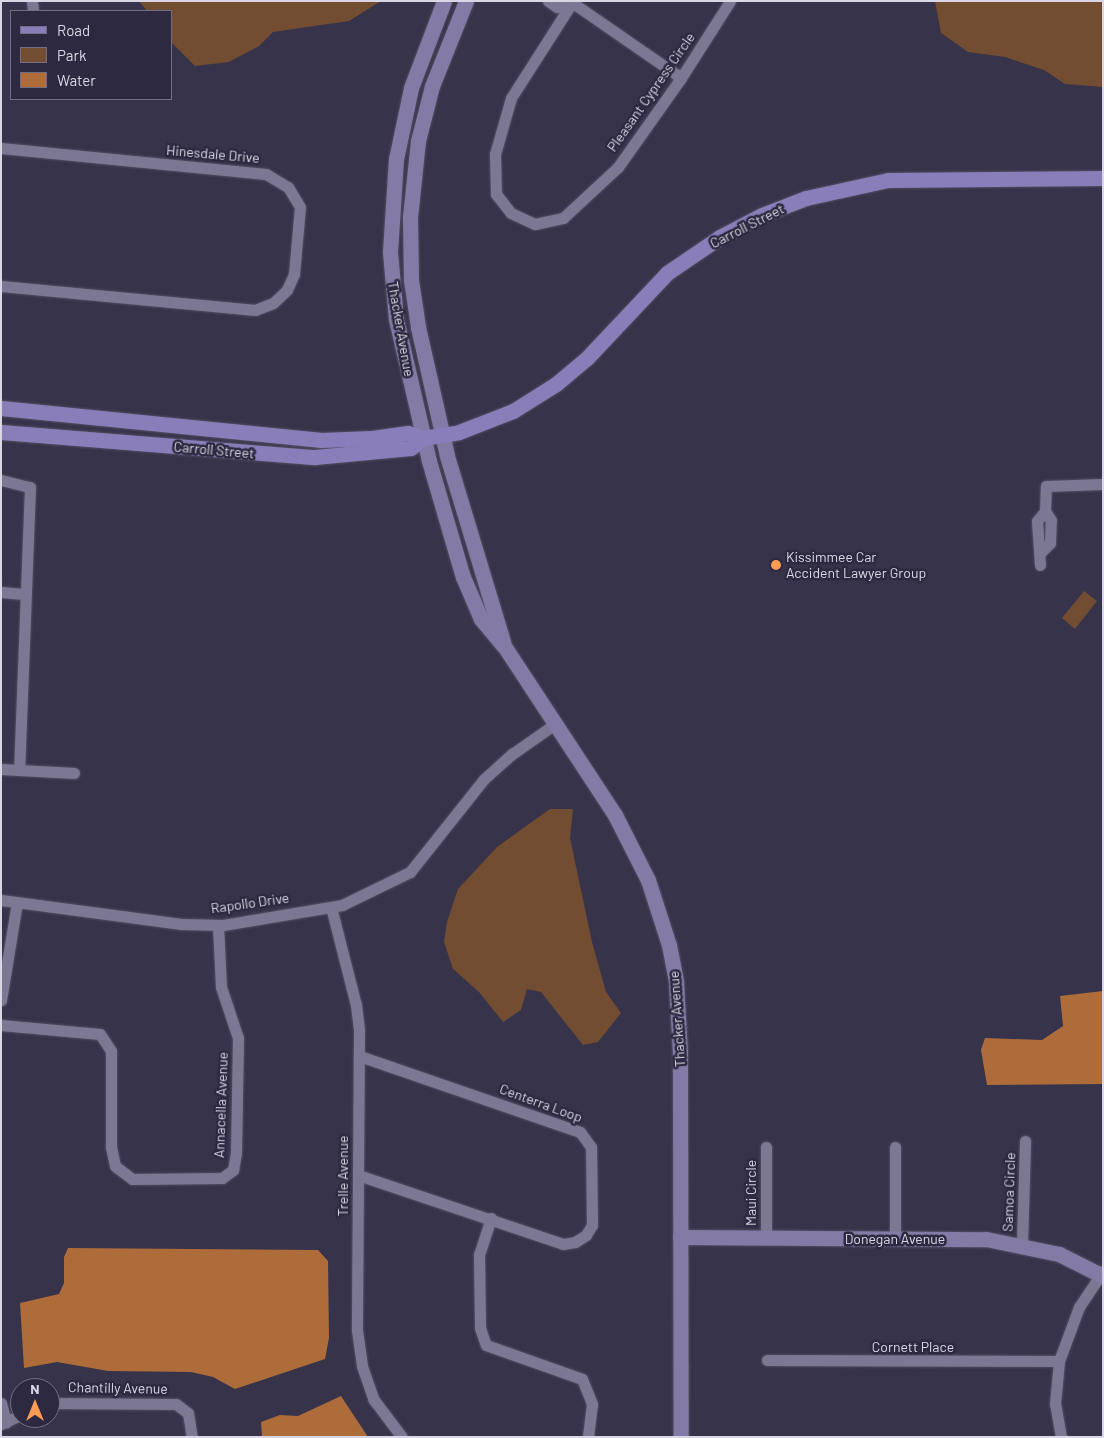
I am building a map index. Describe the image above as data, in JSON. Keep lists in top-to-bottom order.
{
  "streets": {
    "main road": ["Carroll Street"],
    "street": [
      "Pleasant Cypress Circle",
      "Hinesdale Drive",
      "Thacker Avenue",
      "Rapollo Drive",
      "Centerra Loop",
      "Annacella Avenue",
      "Trelle Avenue",
      "Samoa Circle",
      "Maui Circle",
      "Donegan Avenue",
      "Cornett Place",
      "Chantilly Avenue"
    ]
  },
  "crossings": [
    ["Carroll Street", "Thacker Avenue"],
    ["Thacker Avenue", "Rapollo Drive"],
    ["Thacker Avenue", "Donegan Avenue"],
    ["Rapollo Drive", "Annacella Avenue"],
    ["Rapollo Drive", "Trelle Avenue"],
    ["Centerra Loop", "Trelle Avenue"],
    ["Samoa Circle", "Donegan Avenue"],
    ["Maui Circle", "Donegan Avenue"]
  ],
  "places": ["Kissimmee Car Accident Lawyer Group"],
  "legend": ["Road", "Park", "Water"],
  "north": "top"
}
